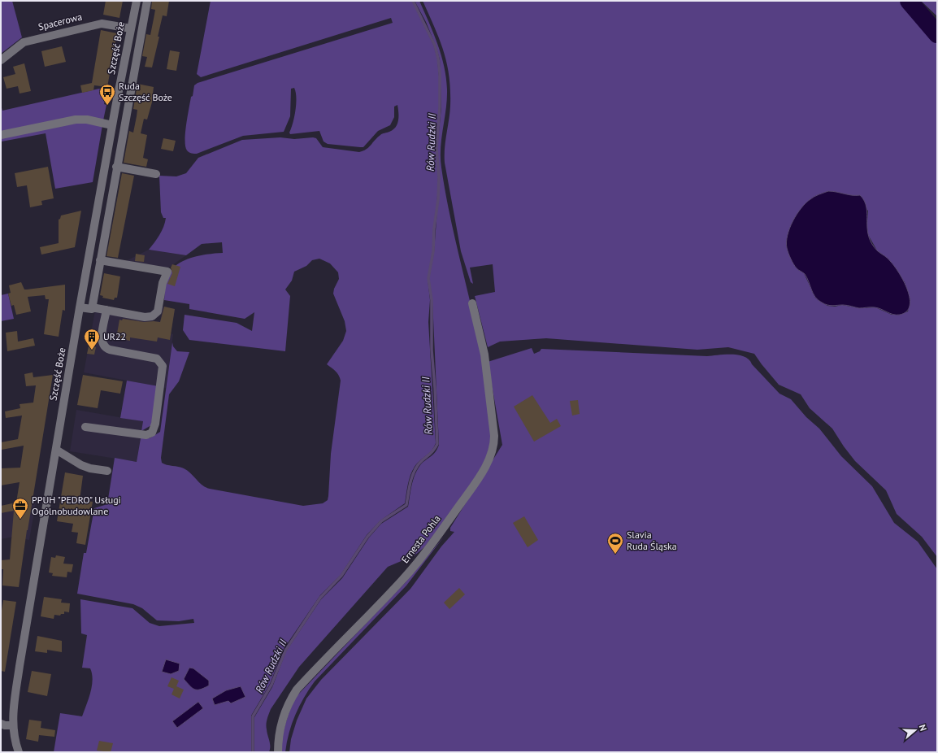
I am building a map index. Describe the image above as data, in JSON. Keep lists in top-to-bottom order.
{
  "streets": {
    "street": ["Spacerowa", "Szczęść Boże", "Ernesta Pohla"]
  },
  "crossings": [
    ["Spacerowa", "Szczęść Boże"]
  ],
  "water": ["Rów Rudzki II"],
  "places": {
    "bus stop": ["Ruda Szczęść Boże"],
    "building": ["UR22"],
    "office": ["PPUH \"PEDRO\" Usługi Ogólnobudowlane"],
    "sports": ["Slavia Ruda Śląska"]
  },
  "north": "right"
}
